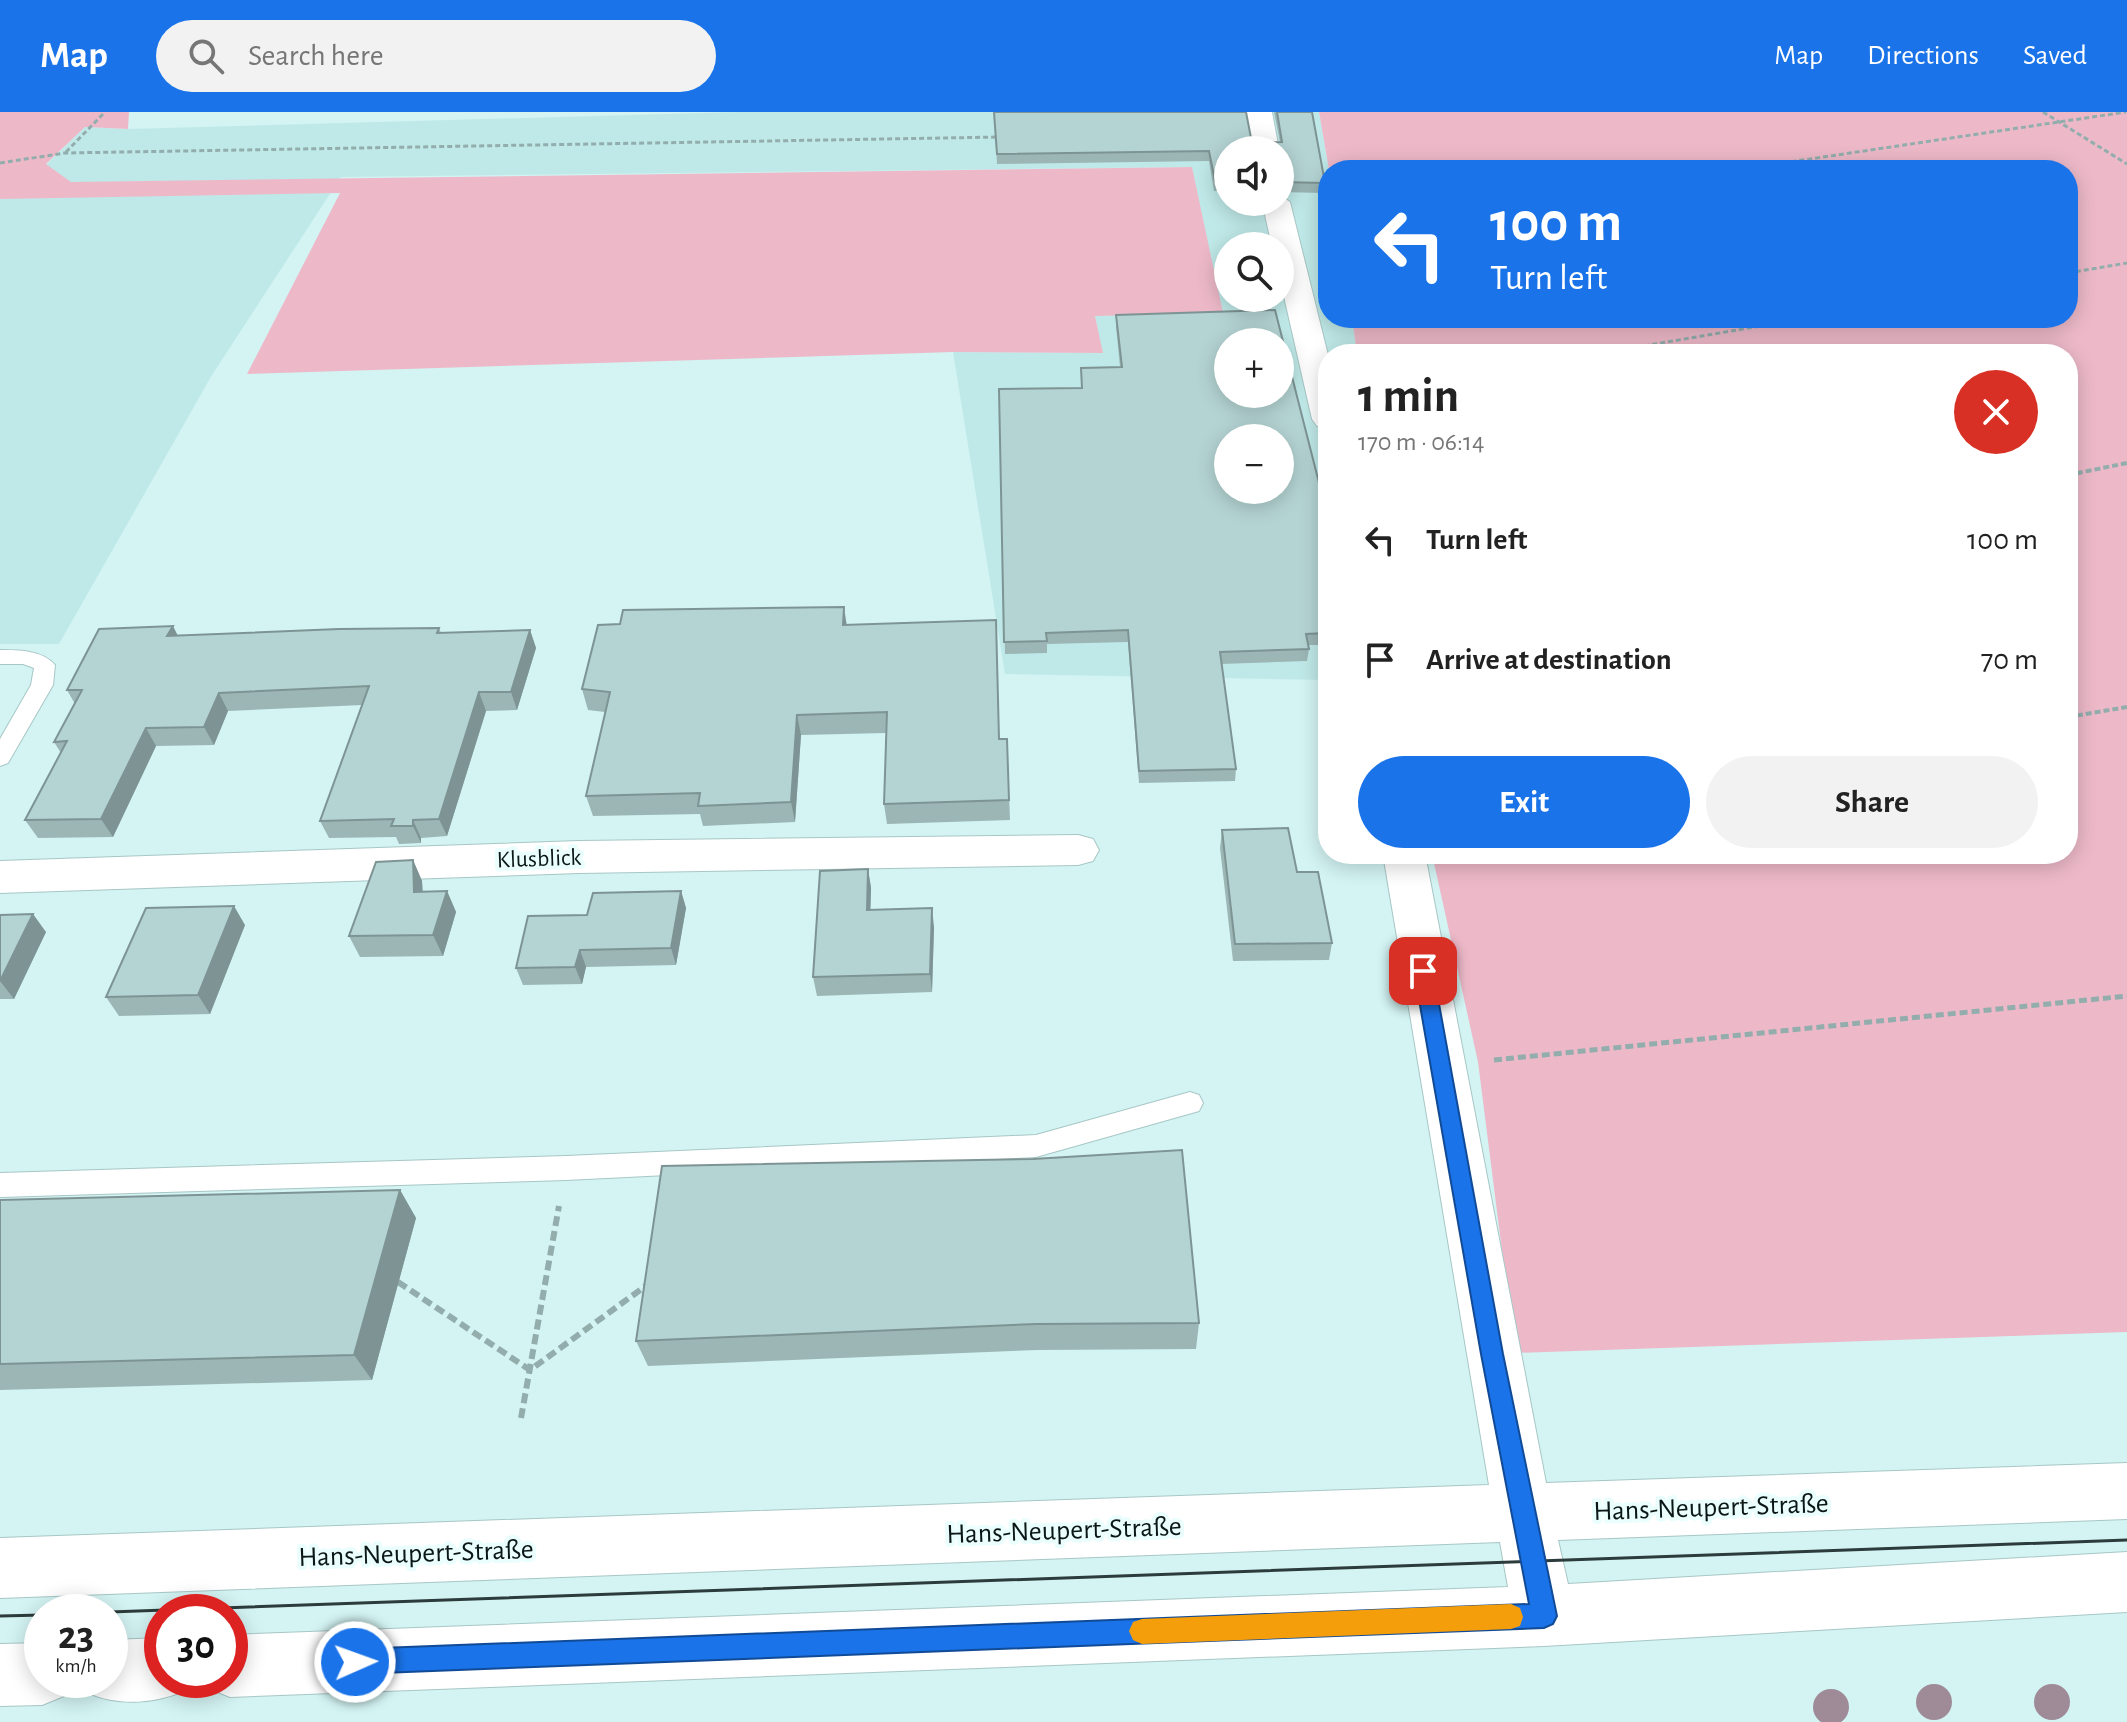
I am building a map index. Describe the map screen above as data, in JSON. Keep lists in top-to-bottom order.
{
  "streets": {
    "street": ["Klusblick", "Hans-Neupert-Straße"]
  },
  "page": {
    "header": "Map",
    "search": "Search here",
    "nav": ["Map", "Directions", "Saved"],
    "map_buttons": ["+", "−"],
    "turn": ["100 m", "Turn left"],
    "heading": ["1 min", "170 m · 06:14"],
    "list": [
      {
        "name": "Turn left",
        "value": "100 m"
      },
      {
        "name": "Arrive at destination",
        "value": "70 m"
      }
    ],
    "buttons": ["Exit", "Share"],
    "speed": "23 km/h",
    "limit": "30"
  }
}
